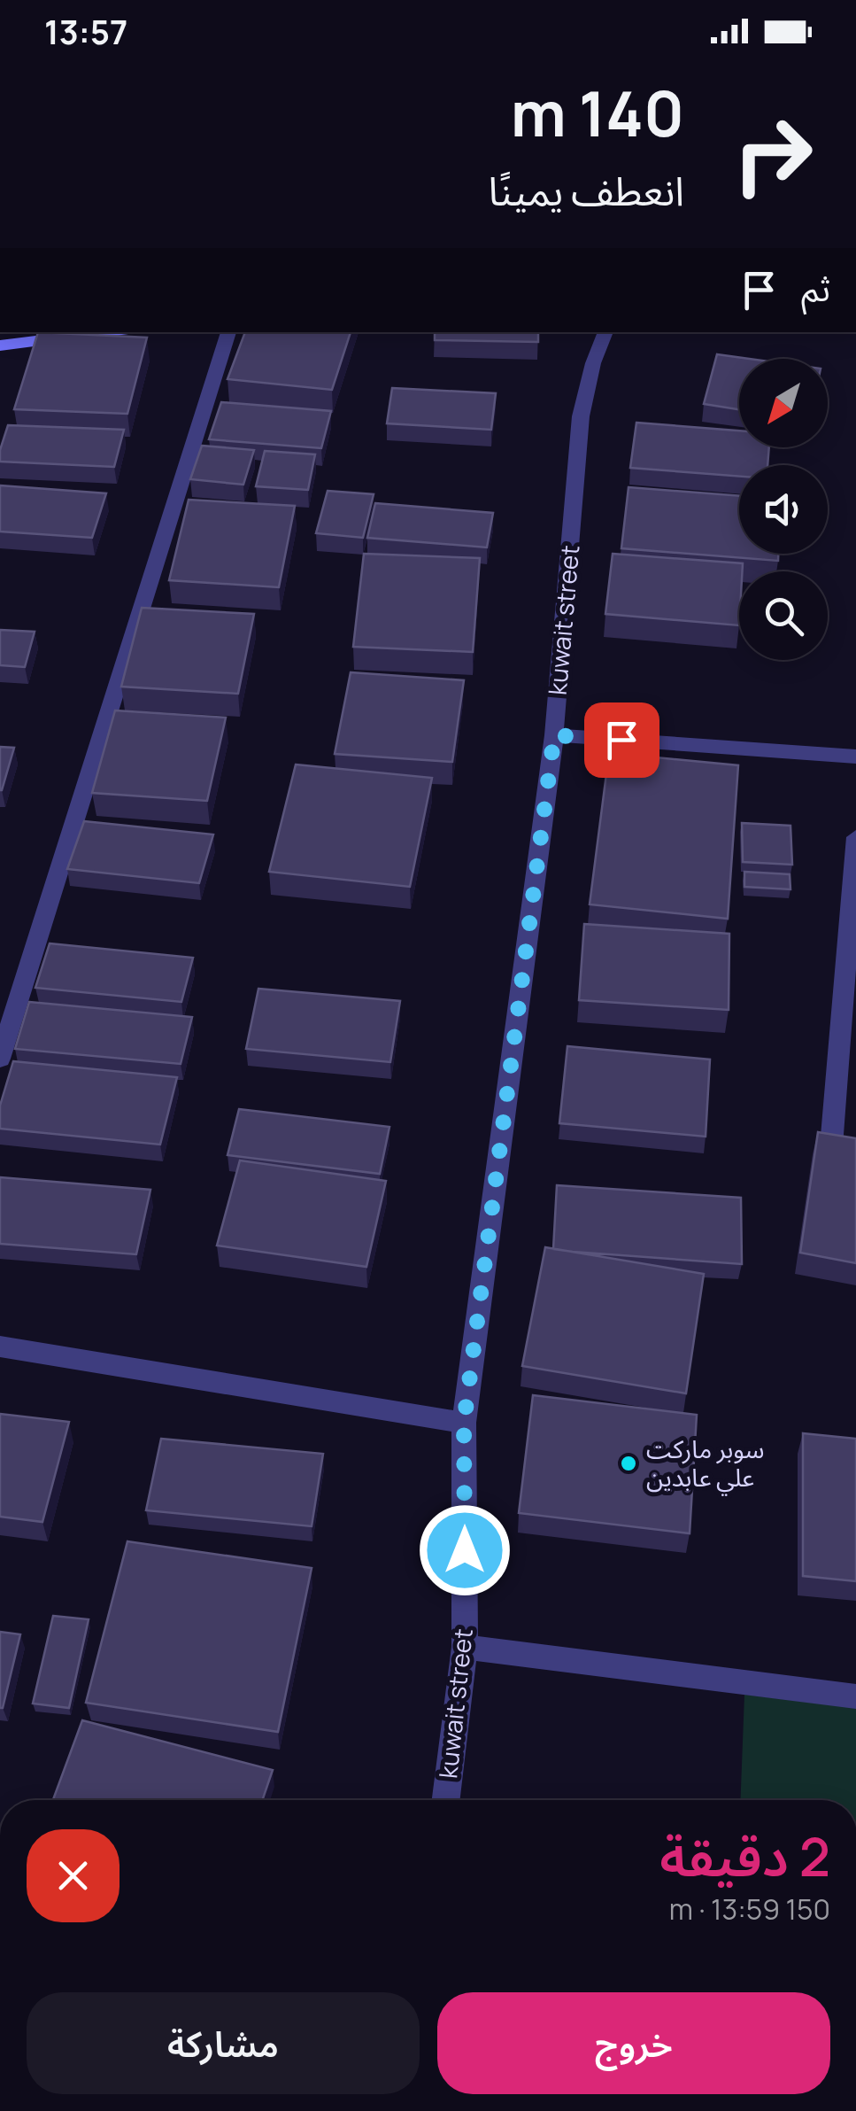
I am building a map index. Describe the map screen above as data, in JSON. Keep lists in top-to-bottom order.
{
  "streets": {
    "street": ["kuwait street"]
  },
  "places": ["سوبر ماركت علي عابدين"],
  "north": "bottom left",
  "page": {
    "status": "13:57",
    "turn": ["140 m", "انعطف يمينًا"],
    "then": "ثم",
    "heading": ["2 دقيقة", "150 m · 13:59"],
    "buttons": ["خروج", "مشاركة"]
  }
}
